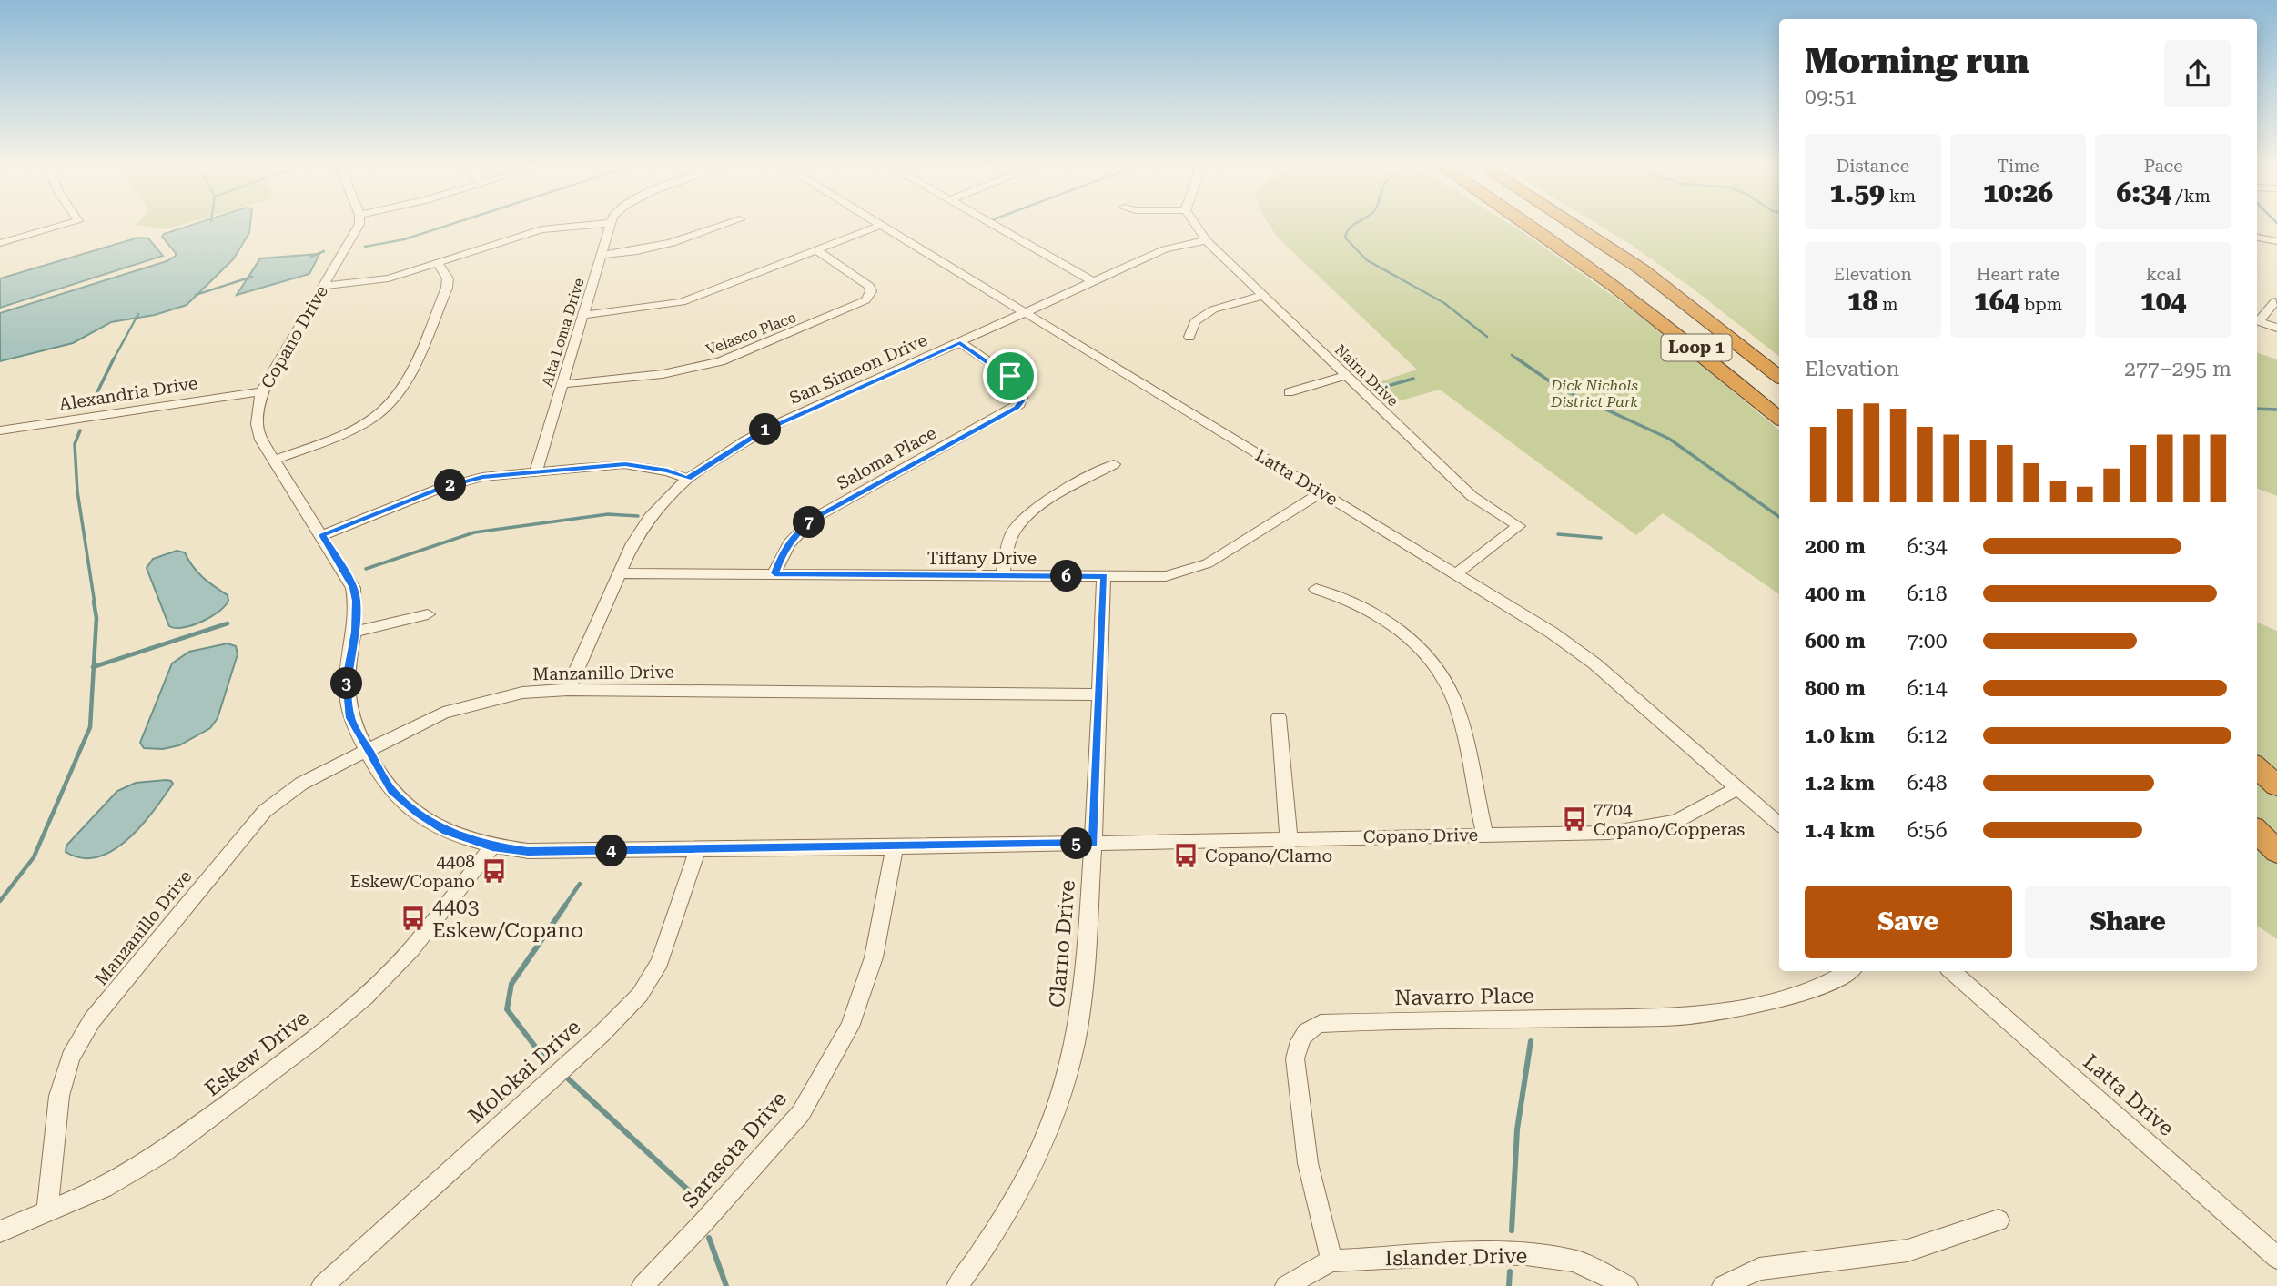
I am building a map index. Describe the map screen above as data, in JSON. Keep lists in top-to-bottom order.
{
  "streets": {
    "highway": ["Loop 1"],
    "street": [
      "Alta Loma Drive",
      "Velasco Place",
      "Copano Drive",
      "San Simeon Drive",
      "Nairn Drive",
      "Alexandria Drive",
      "Saloma Place",
      "Latta Drive",
      "Tiffany Drive",
      "Manzanillo Drive",
      "Clarno Drive",
      "Navarro Place",
      "Eskew Drive",
      "Molokai Drive",
      "Sarasota Drive",
      "Islander Drive"
    ]
  },
  "crossings": [
    ["Alta Loma Drive", "Velasco Place"],
    ["Copano Drive", "Alexandria Drive"],
    ["Copano Drive", "Latta Drive"],
    ["Copano Drive", "Manzanillo Drive"],
    ["Copano Drive", "Clarno Drive"],
    ["Copano Drive", "Eskew Drive"],
    ["Copano Drive", "Molokai Drive"],
    ["Copano Drive", "Sarasota Drive"],
    ["San Simeon Drive", "Nairn Drive"],
    ["San Simeon Drive", "Saloma Place"],
    ["San Simeon Drive", "Latta Drive"],
    ["San Simeon Drive", "Tiffany Drive"],
    ["San Simeon Drive", "Manzanillo Drive"],
    ["Nairn Drive", "Latta Drive"],
    ["Saloma Place", "Tiffany Drive"],
    ["Latta Drive", "Tiffany Drive"],
    ["Tiffany Drive", "Clarno Drive"],
    ["Manzanillo Drive", "Clarno Drive"],
    ["Manzanillo Drive", "Eskew Drive"],
    ["Navarro Place", "Islander Drive"]
  ],
  "parks": ["Dick Nichols District Park"],
  "places": {
    "bus stop": [
      "7704 Copano/Copperas",
      "Copano/Clarno",
      "4408 Eskew/Copano",
      "4403 Eskew/Copano"
    ]
  },
  "page": {
    "heading": ["Morning run", "09:51"],
    "stats": [
      ["Distance", "1.59 km"],
      ["Time", "10:26"],
      ["Pace", "6:34 /km"],
      ["Elevation", "18 m"],
      ["Heart rate", "164 bpm"],
      ["kcal", "104"]
    ],
    "chart": ["Elevation", "277–295 m"],
    "pins": [
      "1",
      "2",
      "7",
      "6",
      "3",
      "5",
      "4"
    ],
    "list": [
      {
        "name": "200 m",
        "note": "6:34"
      },
      {
        "name": "400 m",
        "note": "6:18"
      },
      {
        "name": "600 m",
        "note": "7:00"
      },
      {
        "name": "800 m",
        "note": "6:14"
      },
      {
        "name": "1.0 km",
        "note": "6:12"
      },
      {
        "name": "1.2 km",
        "note": "6:48"
      },
      {
        "name": "1.4 km",
        "note": "6:56"
      }
    ],
    "buttons": ["Save", "Share"]
  }
}
